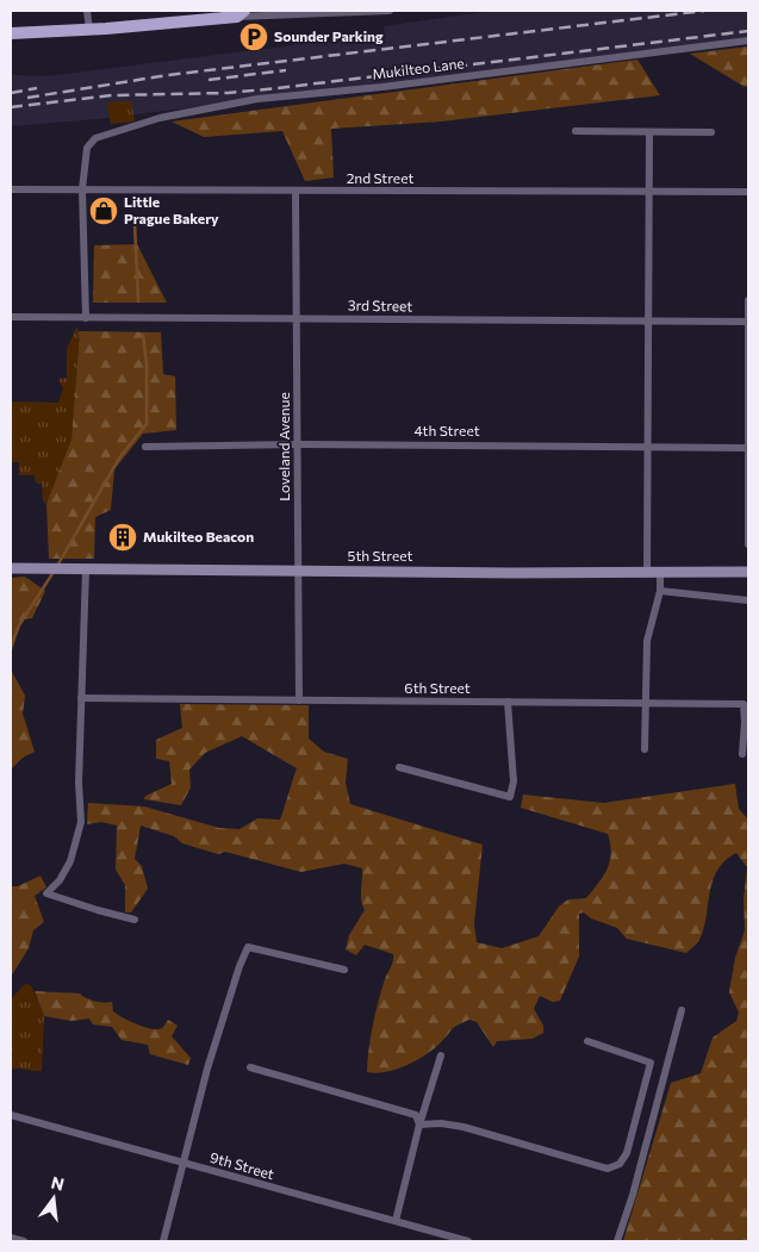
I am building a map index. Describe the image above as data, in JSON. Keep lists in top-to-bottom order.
{
  "streets": {
    "main road": ["5th Street"],
    "street": [
      "Mukilteo Lane",
      "2nd Street",
      "3rd Street",
      "4th Street",
      "Loveland Avenue",
      "6th Street",
      "9th Street"
    ]
  },
  "crossings": [
    ["Mukilteo Lane", "2nd Street"],
    ["2nd Street", "Loveland Avenue"],
    ["3rd Street", "Loveland Avenue"],
    ["4th Street", "Loveland Avenue"],
    ["Loveland Avenue", "5th Street"],
    ["Loveland Avenue", "6th Street"]
  ],
  "places": {
    "parking": ["Sounder Parking"],
    "shop": ["Little Prague Bakery"],
    "building": ["Mukilteo Beacon"]
  },
  "north": "top"
}
